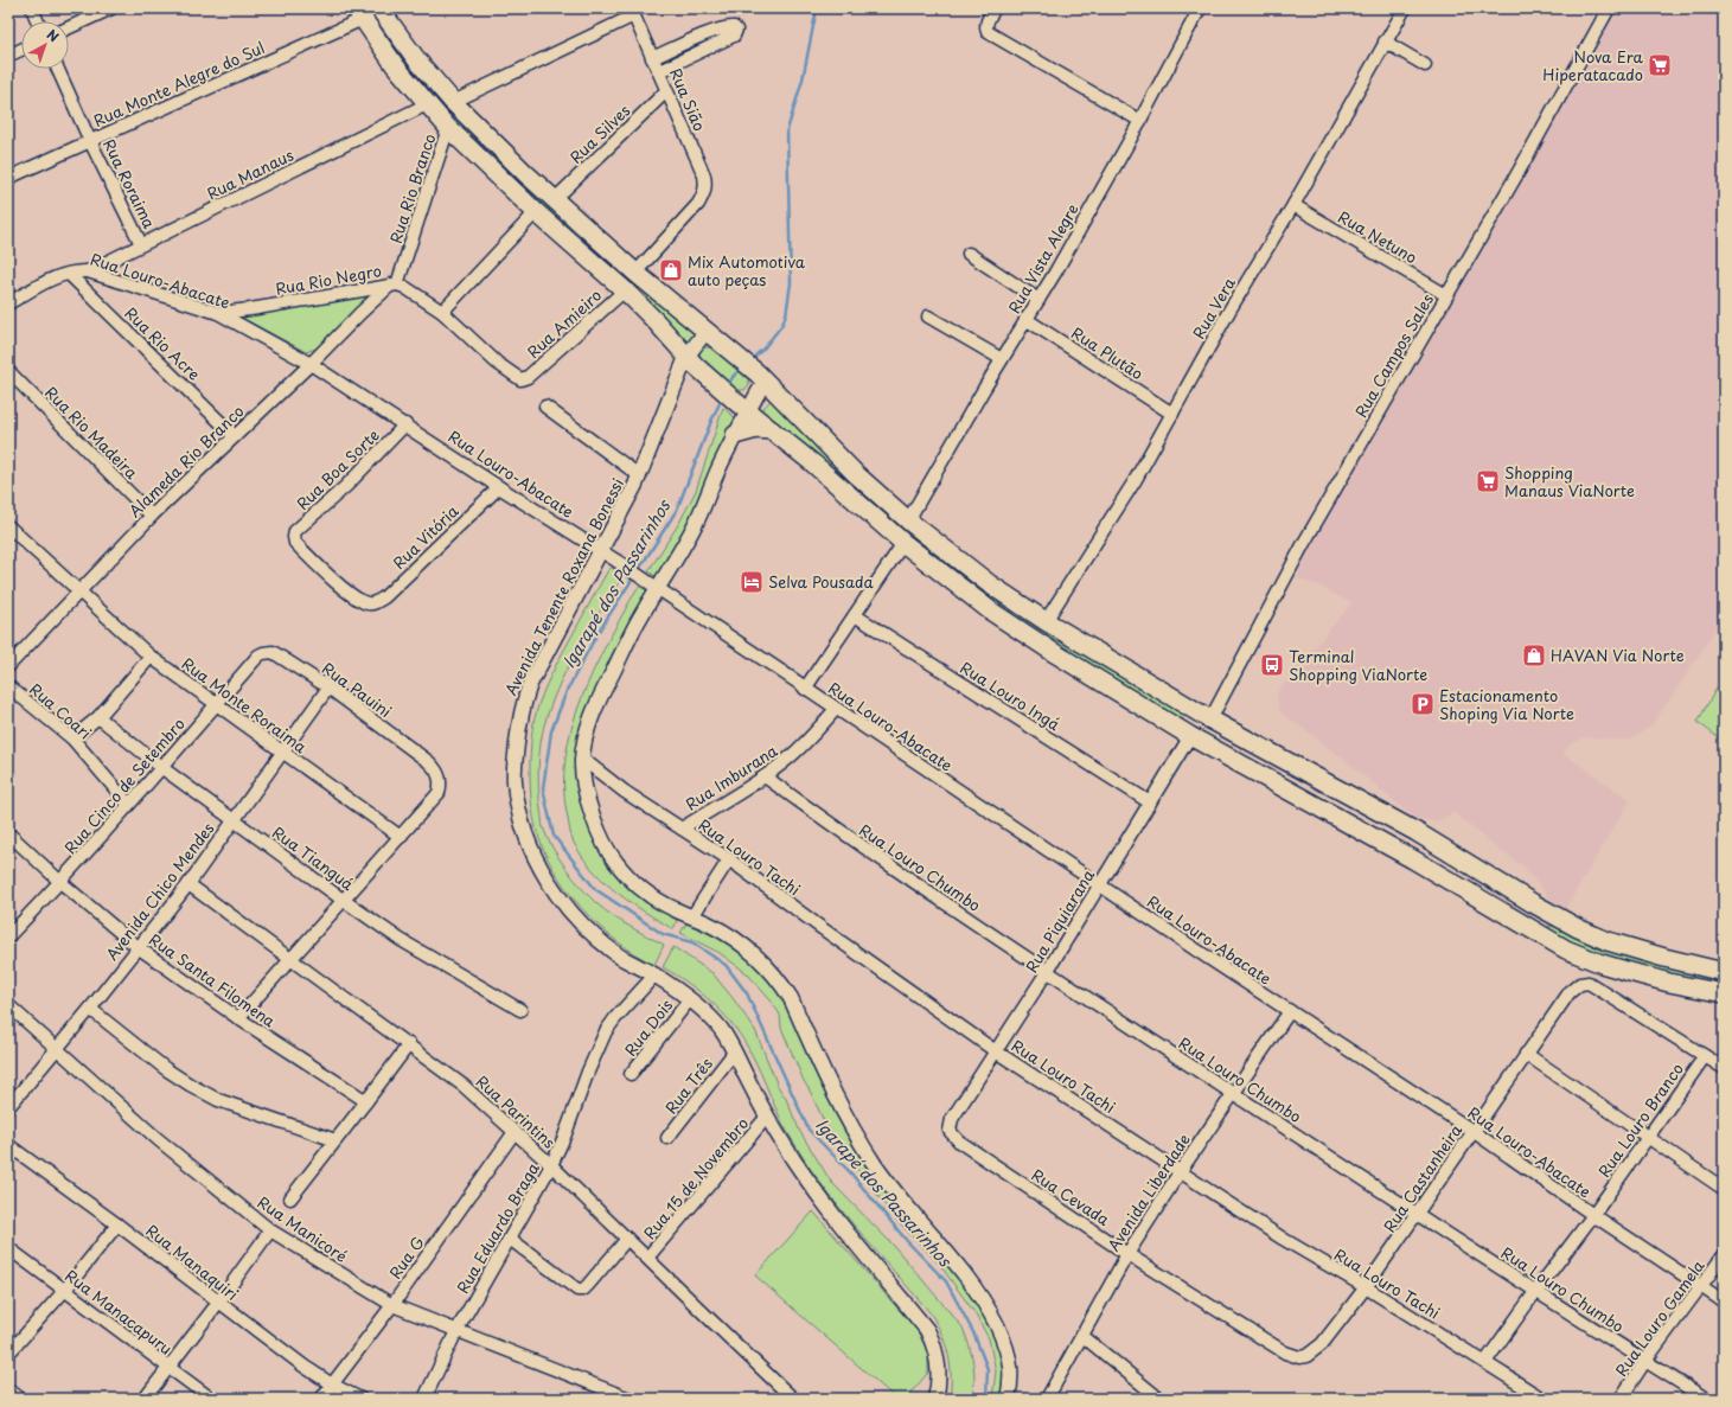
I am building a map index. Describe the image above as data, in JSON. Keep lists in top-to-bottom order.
{
  "streets": {
    "street": [
      "Rua Monte Alegre do Sul",
      "Rua Sião",
      "Rua Silves",
      "Rua Manaus",
      "Rua Roraima",
      "Rua Rio Branco",
      "Rua Netuno",
      "Rua Vista Alegre",
      "Rua Rio Negro",
      "Rua Louro-Abacate",
      "Rua Vera",
      "Rua Amieiro",
      "Rua Rio Acre",
      "Rua Plutão",
      "Rua Campos Sales",
      "Rua Rio Madeira",
      "Alameda Rio Branco",
      "Rua Boa Sorte",
      "Rua Vitória",
      "Avenida Tenente Roxana Bonessi",
      "Rua Pauini",
      "Rua Louro Ingá",
      "Rua Monte Roraima",
      "Rua Coari",
      "Rua Imburana",
      "Rua Cinco de Setembro",
      "Rua Louro Tachi",
      "Rua Tianguá",
      "Rua Louro Chumbo",
      "Avenida Chico Mendes",
      "Rua Piquiarana",
      "Rua Santa Filomena",
      "Rua Dois",
      "Rua Três",
      "Rua Parintins",
      "Rua Louro Branco",
      "Rua 15 de Novembro",
      "Rua Castanheira",
      "Avenida Liberdade",
      "Rua Cevada",
      "Rua Eduardo Braga",
      "Rua Manicoré",
      "Rua G",
      "Rua Manaquiri",
      "Rua Manacapuru",
      "Rua Louro Gamela"
    ]
  },
  "crossings": [
    ["Rua Monte Alegre do Sul", "Rua Roraima"],
    ["Rua Sião", "Rua Silves"],
    ["Rua Manaus", "Rua Roraima"],
    ["Rua Manaus", "Rua Louro-Abacate"],
    ["Rua Rio Branco", "Rua Rio Negro"],
    ["Rua Rio Branco", "Alameda Rio Branco"],
    ["Rua Netuno", "Rua Vera"],
    ["Rua Netuno", "Rua Campos Sales"],
    ["Rua Vista Alegre", "Rua Plutão"],
    ["Rua Rio Negro", "Rua Louro-Abacate"],
    ["Rua Rio Negro", "Rua Amieiro"],
    ["Rua Rio Negro", "Alameda Rio Branco"],
    ["Rua Louro-Abacate", "Rua Rio Acre"],
    ["Rua Louro-Abacate", "Alameda Rio Branco"],
    ["Rua Louro-Abacate", "Rua Boa Sorte"],
    ["Rua Louro-Abacate", "Rua Vitória"],
    ["Rua Louro-Abacate", "Avenida Tenente Roxana Bonessi"],
    ["Rua Louro-Abacate", "Rua Imburana"],
    ["Rua Louro-Abacate", "Rua Piquiarana"],
    ["Rua Louro-Abacate", "Rua Louro Branco"],
    ["Rua Louro-Abacate", "Rua Castanheira"],
    ["Rua Louro-Abacate", "Avenida Liberdade"],
    ["Rua Louro-Abacate", "Rua Louro Gamela"],
    ["Rua Vera", "Rua Plutão"],
    ["Rua Rio Acre", "Alameda Rio Branco"],
    ["Rua Rio Madeira", "Alameda Rio Branco"],
    ["Alameda Rio Branco", "Rua Monte Roraima"],
    ["Rua Boa Sorte", "Rua Vitória"],
    ["Avenida Tenente Roxana Bonessi", "Rua Dois"],
    ["Avenida Tenente Roxana Bonessi", "Rua Três"],
    ["Avenida Tenente Roxana Bonessi", "Rua 15 de Novembro"],
    ["Avenida Tenente Roxana Bonessi", "Rua Eduardo Braga"],
    ["Rua Pauini", "Rua Monte Roraima"],
    ["Rua Pauini", "Rua Cinco de Setembro"],
    ["Rua Pauini", "Avenida Chico Mendes"],
    ["Rua Louro Ingá", "Rua Piquiarana"],
    ["Rua Monte Roraima", "Rua Cinco de Setembro"],
    ["Rua Monte Roraima", "Avenida Chico Mendes"],
    ["Rua Coari", "Rua Cinco de Setembro"],
    ["Rua Imburana", "Rua Louro Tachi"],
    ["Rua Imburana", "Rua Louro Chumbo"],
    ["Rua Cinco de Setembro", "Rua Tianguá"],
    ["Rua Cinco de Setembro", "Rua Santa Filomena"],
    ["Rua Louro Tachi", "Rua Piquiarana"],
    ["Rua Louro Tachi", "Rua Louro Branco"],
    ["Rua Louro Tachi", "Rua Castanheira"],
    ["Rua Louro Tachi", "Avenida Liberdade"],
    ["Rua Tianguá", "Avenida Chico Mendes"],
    ["Rua Louro Chumbo", "Rua Piquiarana"],
    ["Rua Louro Chumbo", "Rua Louro Branco"],
    ["Rua Louro Chumbo", "Rua Castanheira"],
    ["Rua Louro Chumbo", "Avenida Liberdade"],
    ["Rua Louro Chumbo", "Rua Louro Gamela"],
    ["Avenida Chico Mendes", "Rua Santa Filomena"],
    ["Avenida Chico Mendes", "Rua Parintins"],
    ["Avenida Chico Mendes", "Rua Manicoré"],
    ["Rua Piquiarana", "Rua Cevada"],
    ["Rua Parintins", "Rua 15 de Novembro"],
    ["Rua Parintins", "Rua Eduardo Braga"],
    ["Rua Parintins", "Rua G"],
    ["Rua Castanheira", "Rua Cevada"],
    ["Avenida Liberdade", "Rua Cevada"],
    ["Rua Eduardo Braga", "Rua Manicoré"],
    ["Rua Manicoré", "Rua G"],
    ["Rua G", "Rua Manaquiri"]
  ],
  "water": ["Igarapé dos Passarinhos"],
  "places": {
    "supermarket": ["Nova Era Hiperatacado", "Shopping Manaus ViaNorte"],
    "shop": ["Mix Automotiva auto peças", "HAVAN Via Norte"],
    "hotel": ["Selva Pousada"],
    "bus stop": ["Terminal Shopping ViaNorte"],
    "parking": ["Estacionamento Shoping Via Norte"]
  },
  "north": "top right"
}
